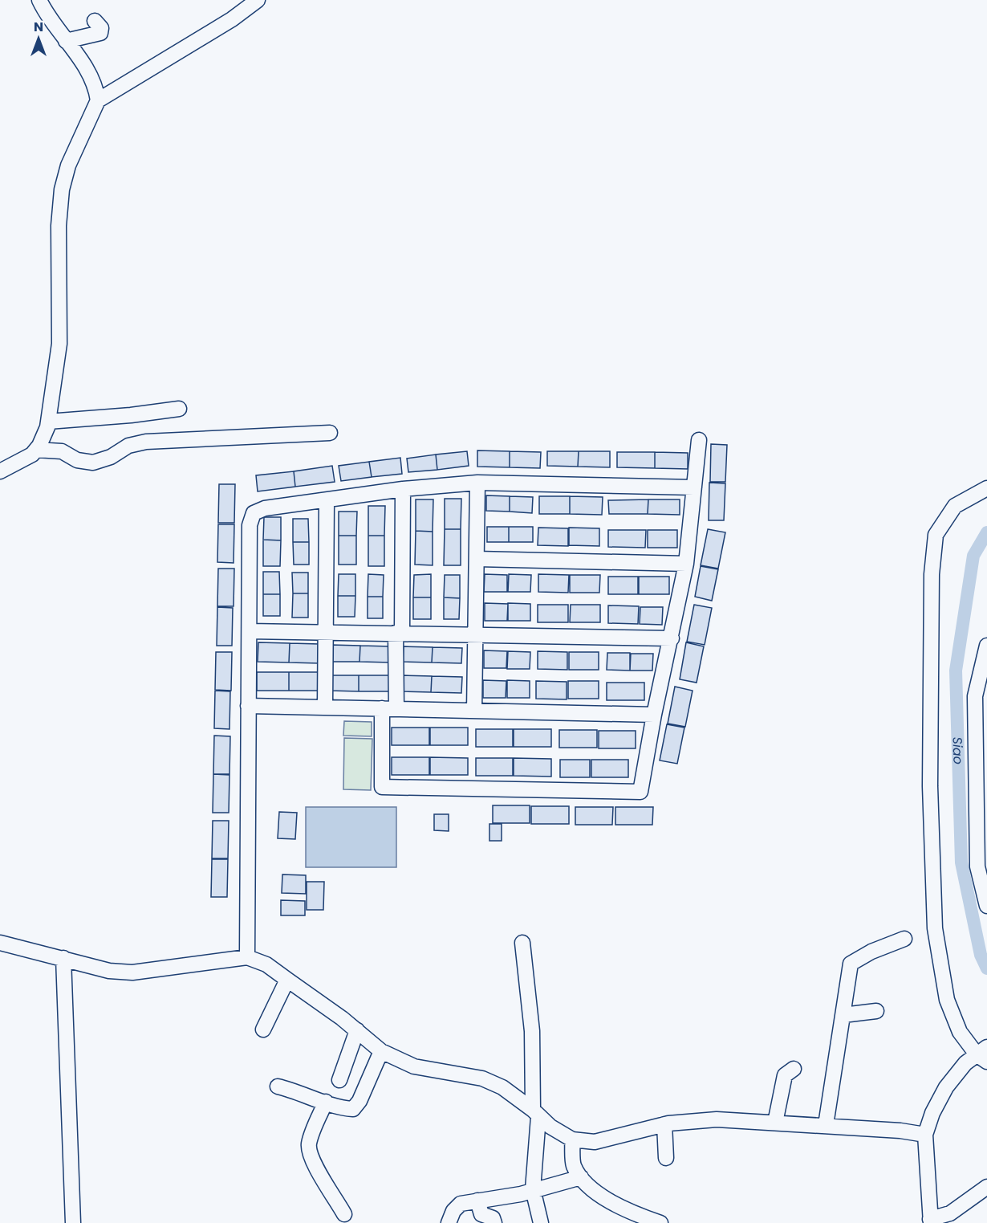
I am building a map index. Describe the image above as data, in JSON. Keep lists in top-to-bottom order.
{
  "water": ["Siao"],
  "north": "top"
}
